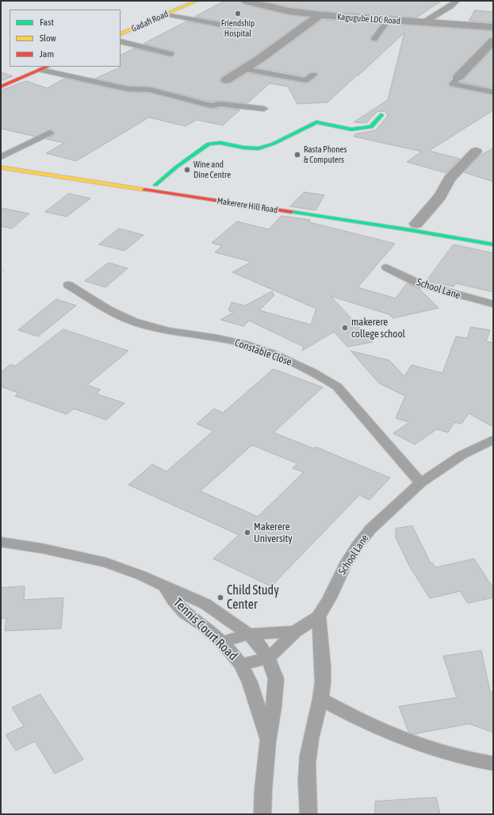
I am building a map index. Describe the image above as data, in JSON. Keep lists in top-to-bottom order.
{
  "streets": {
    "main road": ["Gadafi Road", "Makerere Hill Road"],
    "street": ["Kagugube LDC Road"],
    "lane": ["School Lane", "Constable Close", "Tennis Court Road"]
  },
  "crossings": [
    ["School Lane", "Constable Close"],
    ["School Lane", "Tennis Court Road"]
  ],
  "places": [
    "Friendship Hospital",
    "Rasta Phones & Computers",
    "Wine and Dine Centre",
    "makerere college school",
    "Makerere University",
    "Child Study Center"
  ],
  "legend": ["Fast", "Slow", "Jam"]
}
